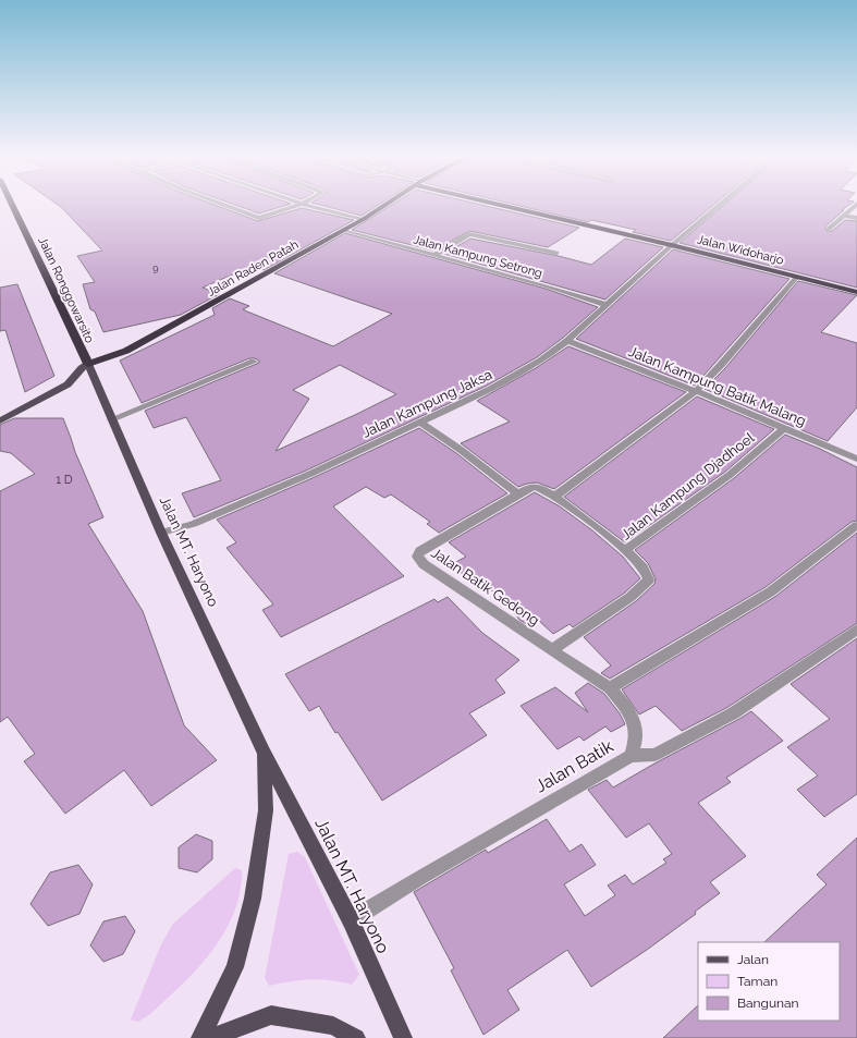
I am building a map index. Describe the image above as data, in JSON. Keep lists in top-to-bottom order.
{
  "streets": {
    "highway": ["Jalan Widoharjo", "Jalan Raden Patah", "Jalan Ronggowarsito"],
    "main road": ["Jalan MT. Haryono"],
    "street": [
      "Jalan Kampung Setrong",
      "Jalan Kampung Batik Malang",
      "Jalan Kampung Jaksa",
      "Jalan Kampung Djadhoel",
      "Jalan Batik Gedong",
      "Jalan Batik"
    ]
  },
  "crossings": [
    ["Jalan Widoharjo", "Jalan Kampung Jaksa"],
    ["Jalan Kampung Setrong", "Jalan Raden Patah"],
    ["Jalan Kampung Setrong", "Jalan Kampung Jaksa"],
    ["Jalan Raden Patah", "Jalan Ronggowarsito"],
    ["Jalan Raden Patah", "Jalan MT. Haryono"],
    ["Jalan Ronggowarsito", "Jalan MT. Haryono"],
    ["Jalan Kampung Batik Malang", "Jalan Kampung Jaksa"],
    ["Jalan Kampung Batik Malang", "Jalan Kampung Djadhoel"],
    ["Jalan Kampung Jaksa", "Jalan MT. Haryono"],
    ["Jalan Kampung Djadhoel", "Jalan Batik Gedong"],
    ["Jalan MT. Haryono", "Jalan Batik"],
    ["Jalan Batik Gedong", "Jalan Batik"]
  ],
  "house_numbers": ["9", "1 D"],
  "legend": ["Jalan", "Taman", "Bangunan"]
}
